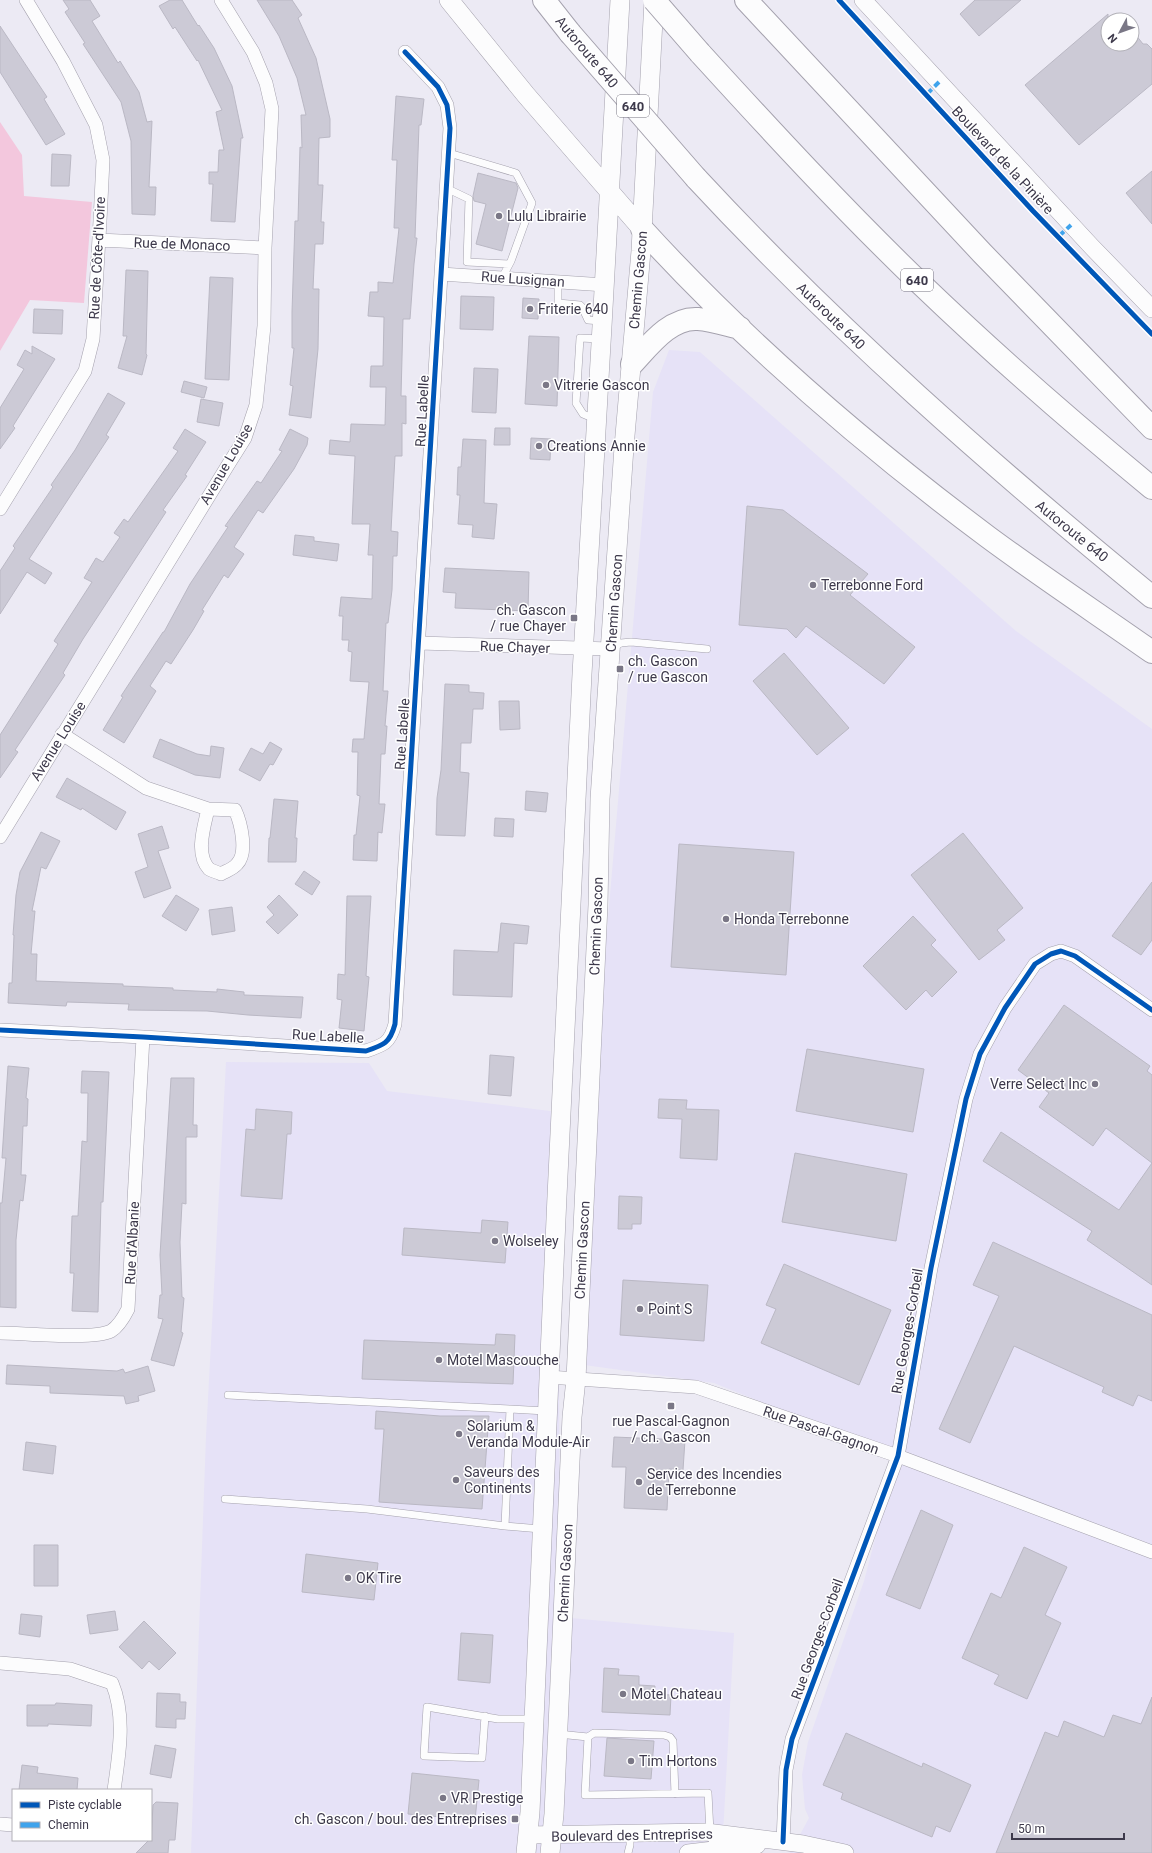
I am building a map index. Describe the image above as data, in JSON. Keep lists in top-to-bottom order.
{
  "streets": {
    "highway": ["Autoroute 640", "640"],
    "main road": ["Chemin Gascon"],
    "street": [
      "Boulevard de la Pinière",
      "Rue de Monaco",
      "Rue de Côte-d'Ivoire",
      "Rue Lusignan",
      "Rue Labelle",
      "Avenue Louise",
      "Rue Chayer",
      "Rue d'Albanie",
      "Rue Georges-Corbeil",
      "Rue Pascal-Gagnon",
      "Boulevard des Entreprises"
    ]
  },
  "crossings": [
    ["640", "Chemin Gascon"],
    ["Rue de Monaco", "Rue de Côte-d'Ivoire"],
    ["Rue de Monaco", "Avenue Louise"],
    ["Rue Lusignan", "Chemin Gascon"],
    ["Rue Lusignan", "Rue Labelle"],
    ["Chemin Gascon", "Rue Chayer"],
    ["Chemin Gascon", "Rue Pascal-Gagnon"],
    ["Chemin Gascon", "Boulevard des Entreprises"],
    ["Rue Labelle", "Rue Chayer"],
    ["Rue Labelle", "Rue d'Albanie"],
    ["Rue Georges-Corbeil", "Rue Pascal-Gagnon"],
    ["Rue Georges-Corbeil", "Boulevard des Entreprises"]
  ],
  "places": {
    "other": [
      "Lulu Librairie",
      "Friterie 640",
      "Vitrerie Gascon",
      "Creations Annie",
      "Terrebonne Ford",
      "Honda Terrebonne",
      "Verre Select Inc",
      "Wolseley",
      "Point S",
      "Motel Mascouche",
      "Solarium & Veranda Module-Air",
      "Saveurs des Continents",
      "Service des Incendies de Terrebonne",
      "OK Tire",
      "Motel Chateau",
      "Tim Hortons",
      "VR Prestige"
    ],
    "transit": [
      "ch. Gascon / rue Chayer",
      "ch. Gascon / rue Gascon",
      "rue Pascal-Gagnon / ch. Gascon",
      "ch. Gascon / boul. des Entreprises"
    ]
  },
  "legend": ["Piste cyclable", "Chemin"],
  "scale_bar": "50 m",
  "north": "bottom left"
}
